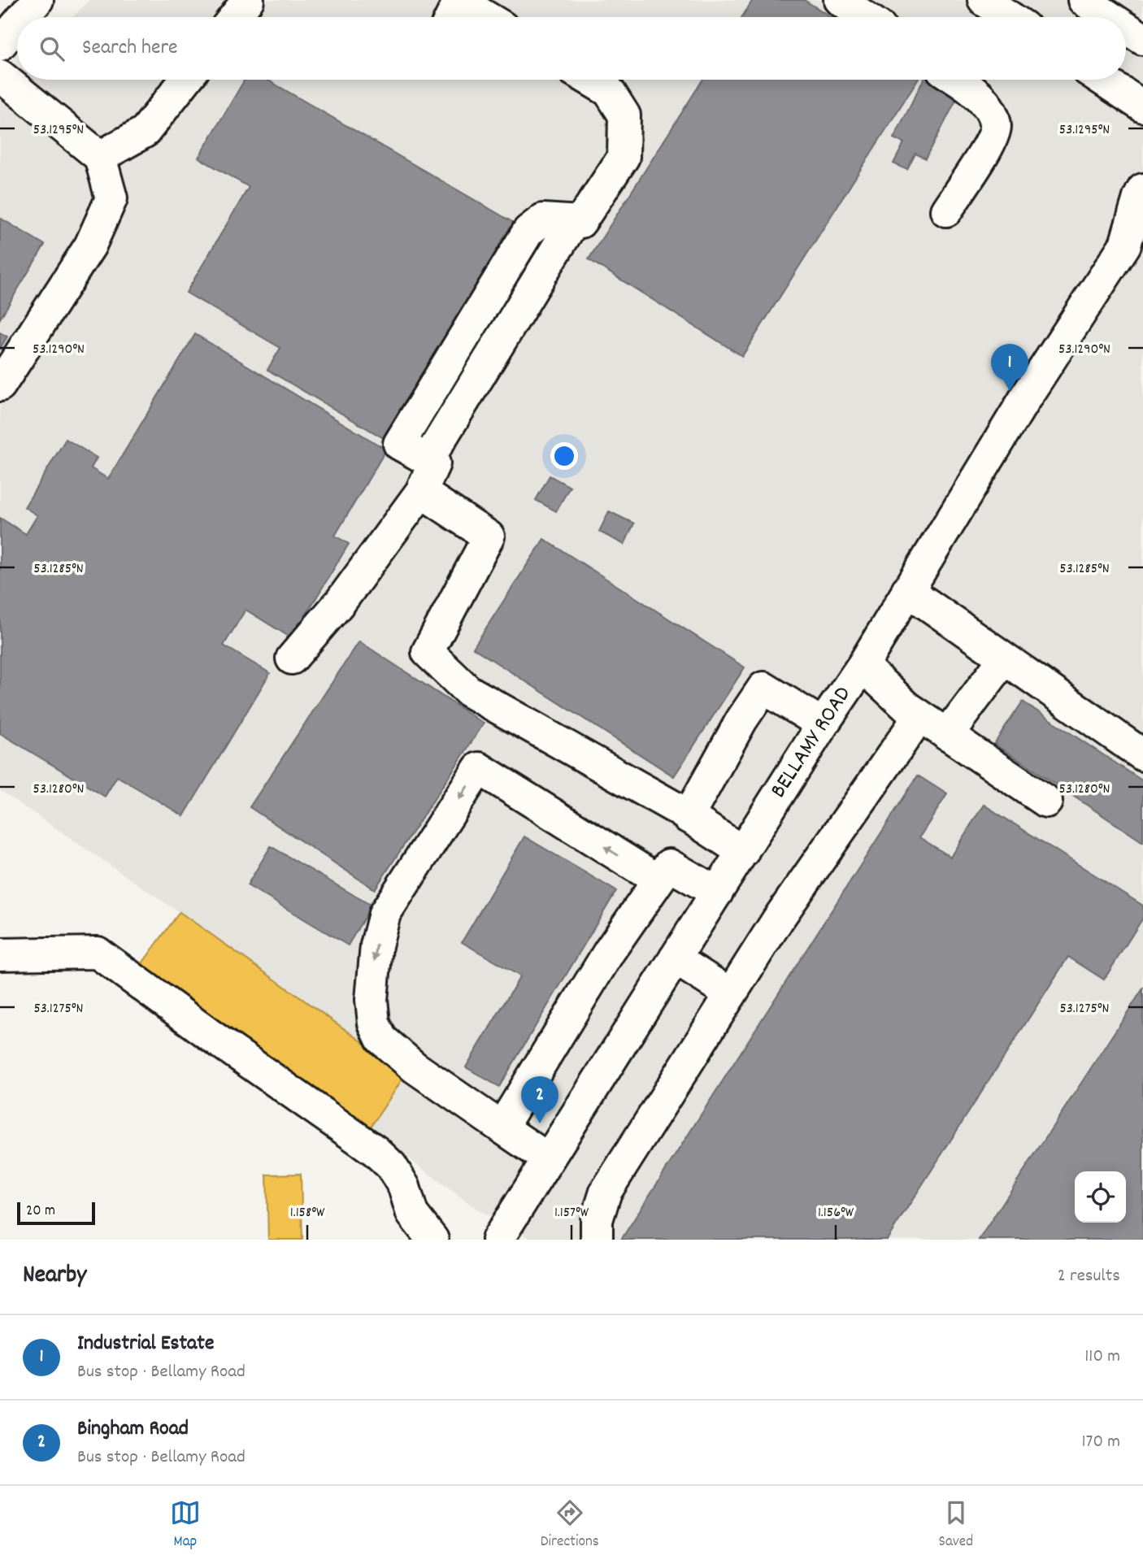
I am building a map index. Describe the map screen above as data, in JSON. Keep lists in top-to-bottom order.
{
  "streets": {
    "street": ["BELLAMY ROAD"]
  },
  "scale_bar": "20 m",
  "page": {
    "search": "Search here",
    "pins": ["1", "2"],
    "scale": "20 m",
    "heading": ["Nearby", "2 results"],
    "list": [
      {
        "mark": "1",
        "name": "Industrial Estate",
        "note": "Bus stop · Bellamy Road",
        "value": "110 m"
      },
      {
        "mark": "2",
        "name": "Bingham Road",
        "note": "Bus stop · Bellamy Road",
        "value": "170 m"
      }
    ],
    "nav": ["Map", "Directions", "Saved"]
  },
  "coordinates": [
    "53.1295°N",
    "53.1290°N",
    "53.1285°N",
    "53.1280°N",
    "53.1275°N",
    "1.158°W",
    "1.157°W",
    "1.156°W"
  ]
}
